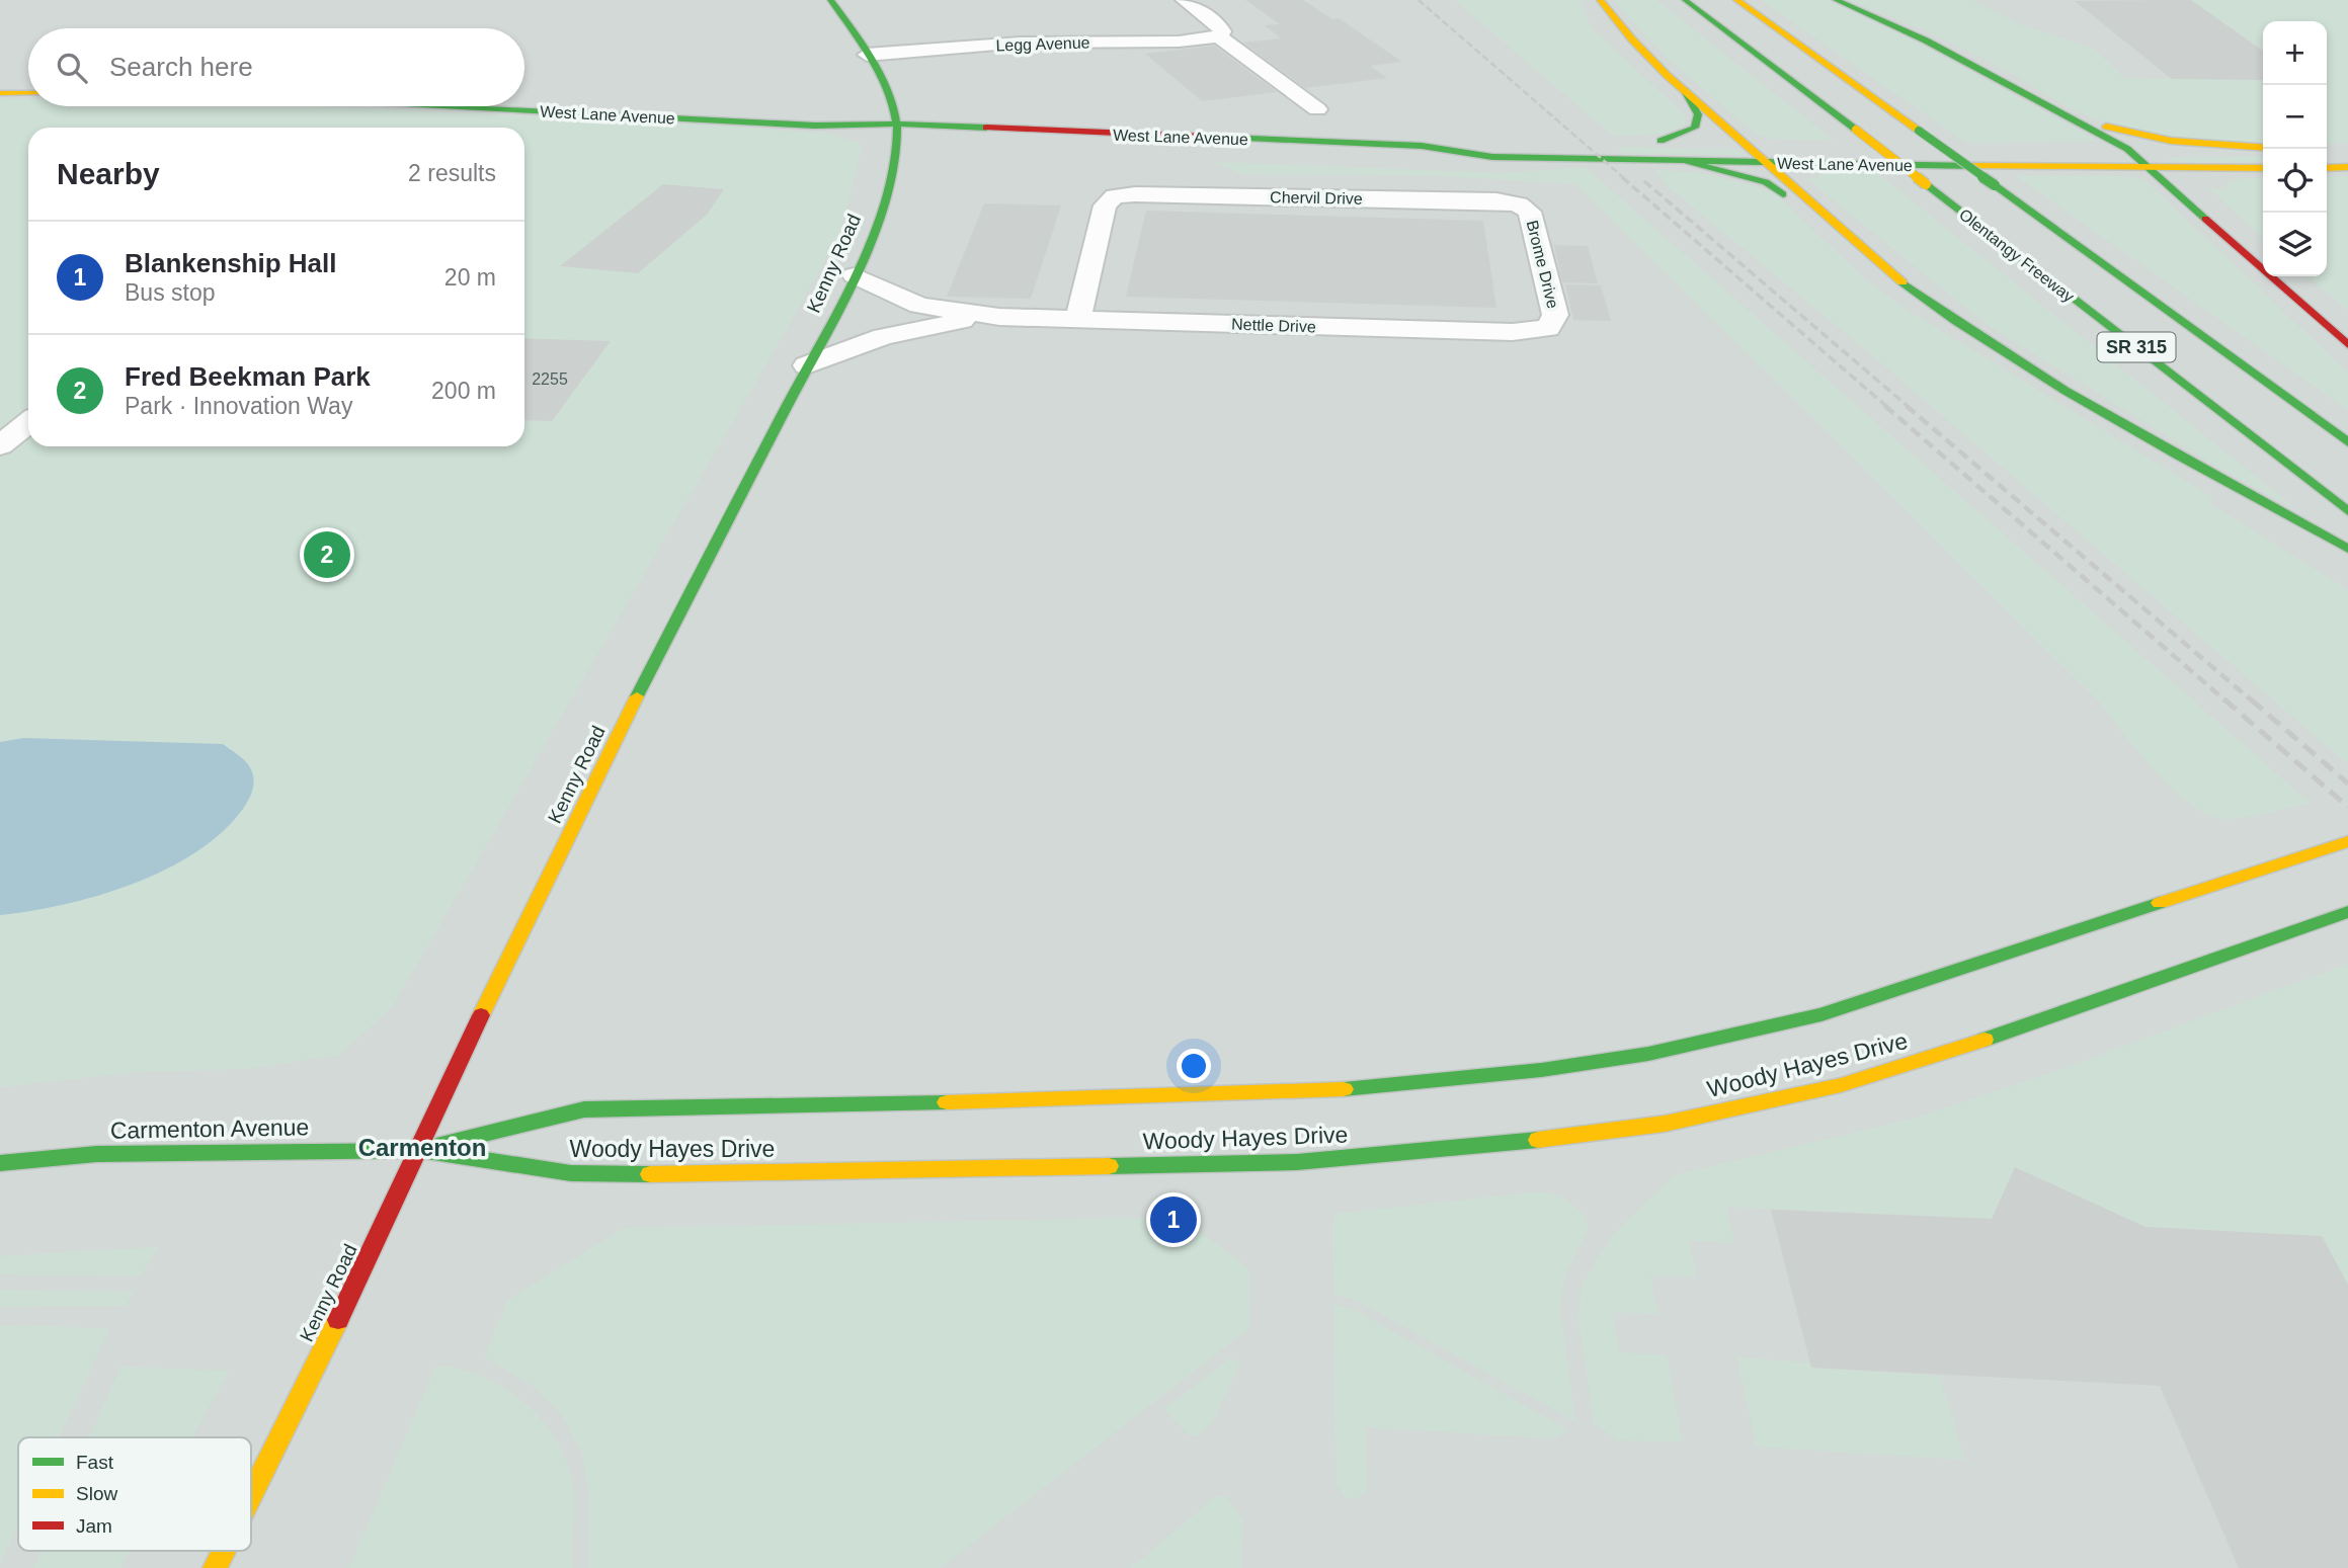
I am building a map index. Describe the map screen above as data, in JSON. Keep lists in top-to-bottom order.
{
  "streets": {
    "main road": [
      "West Lane Avenue",
      "Olentangy Freeway",
      "Kenny Road",
      "SR 315",
      "Woody Hayes Drive",
      "Carmenton Avenue"
    ],
    "street": [
      "Legg Avenue",
      "Chervil Drive",
      "Brome Drive",
      "Nettle Drive"
    ]
  },
  "crossings": [
    ["Legg Avenue", "Kenny Road"],
    ["West Lane Avenue", "Kenny Road"],
    ["Chervil Drive", "Brome Drive"],
    ["Chervil Drive", "Nettle Drive"],
    ["Kenny Road", "Nettle Drive"],
    ["Kenny Road", "Woody Hayes Drive"],
    ["Kenny Road", "Carmenton Avenue"],
    ["Brome Drive", "Nettle Drive"],
    ["Woody Hayes Drive", "Carmenton Avenue"]
  ],
  "districts": ["Carmenton"],
  "house_numbers": ["2255"],
  "legend": ["Fast", "Slow", "Jam"],
  "page": {
    "map_buttons": ["+", "−"],
    "search": "Search here",
    "heading": ["Nearby", "2 results"],
    "list": [
      {
        "mark": "1",
        "name": "Blankenship Hall",
        "note": "Bus stop",
        "value": "20 m"
      },
      {
        "mark": "2",
        "name": "Fred Beekman Park",
        "note": "Park · Innovation Way",
        "value": "200 m"
      }
    ],
    "pins": ["2", "1"]
  }
}
